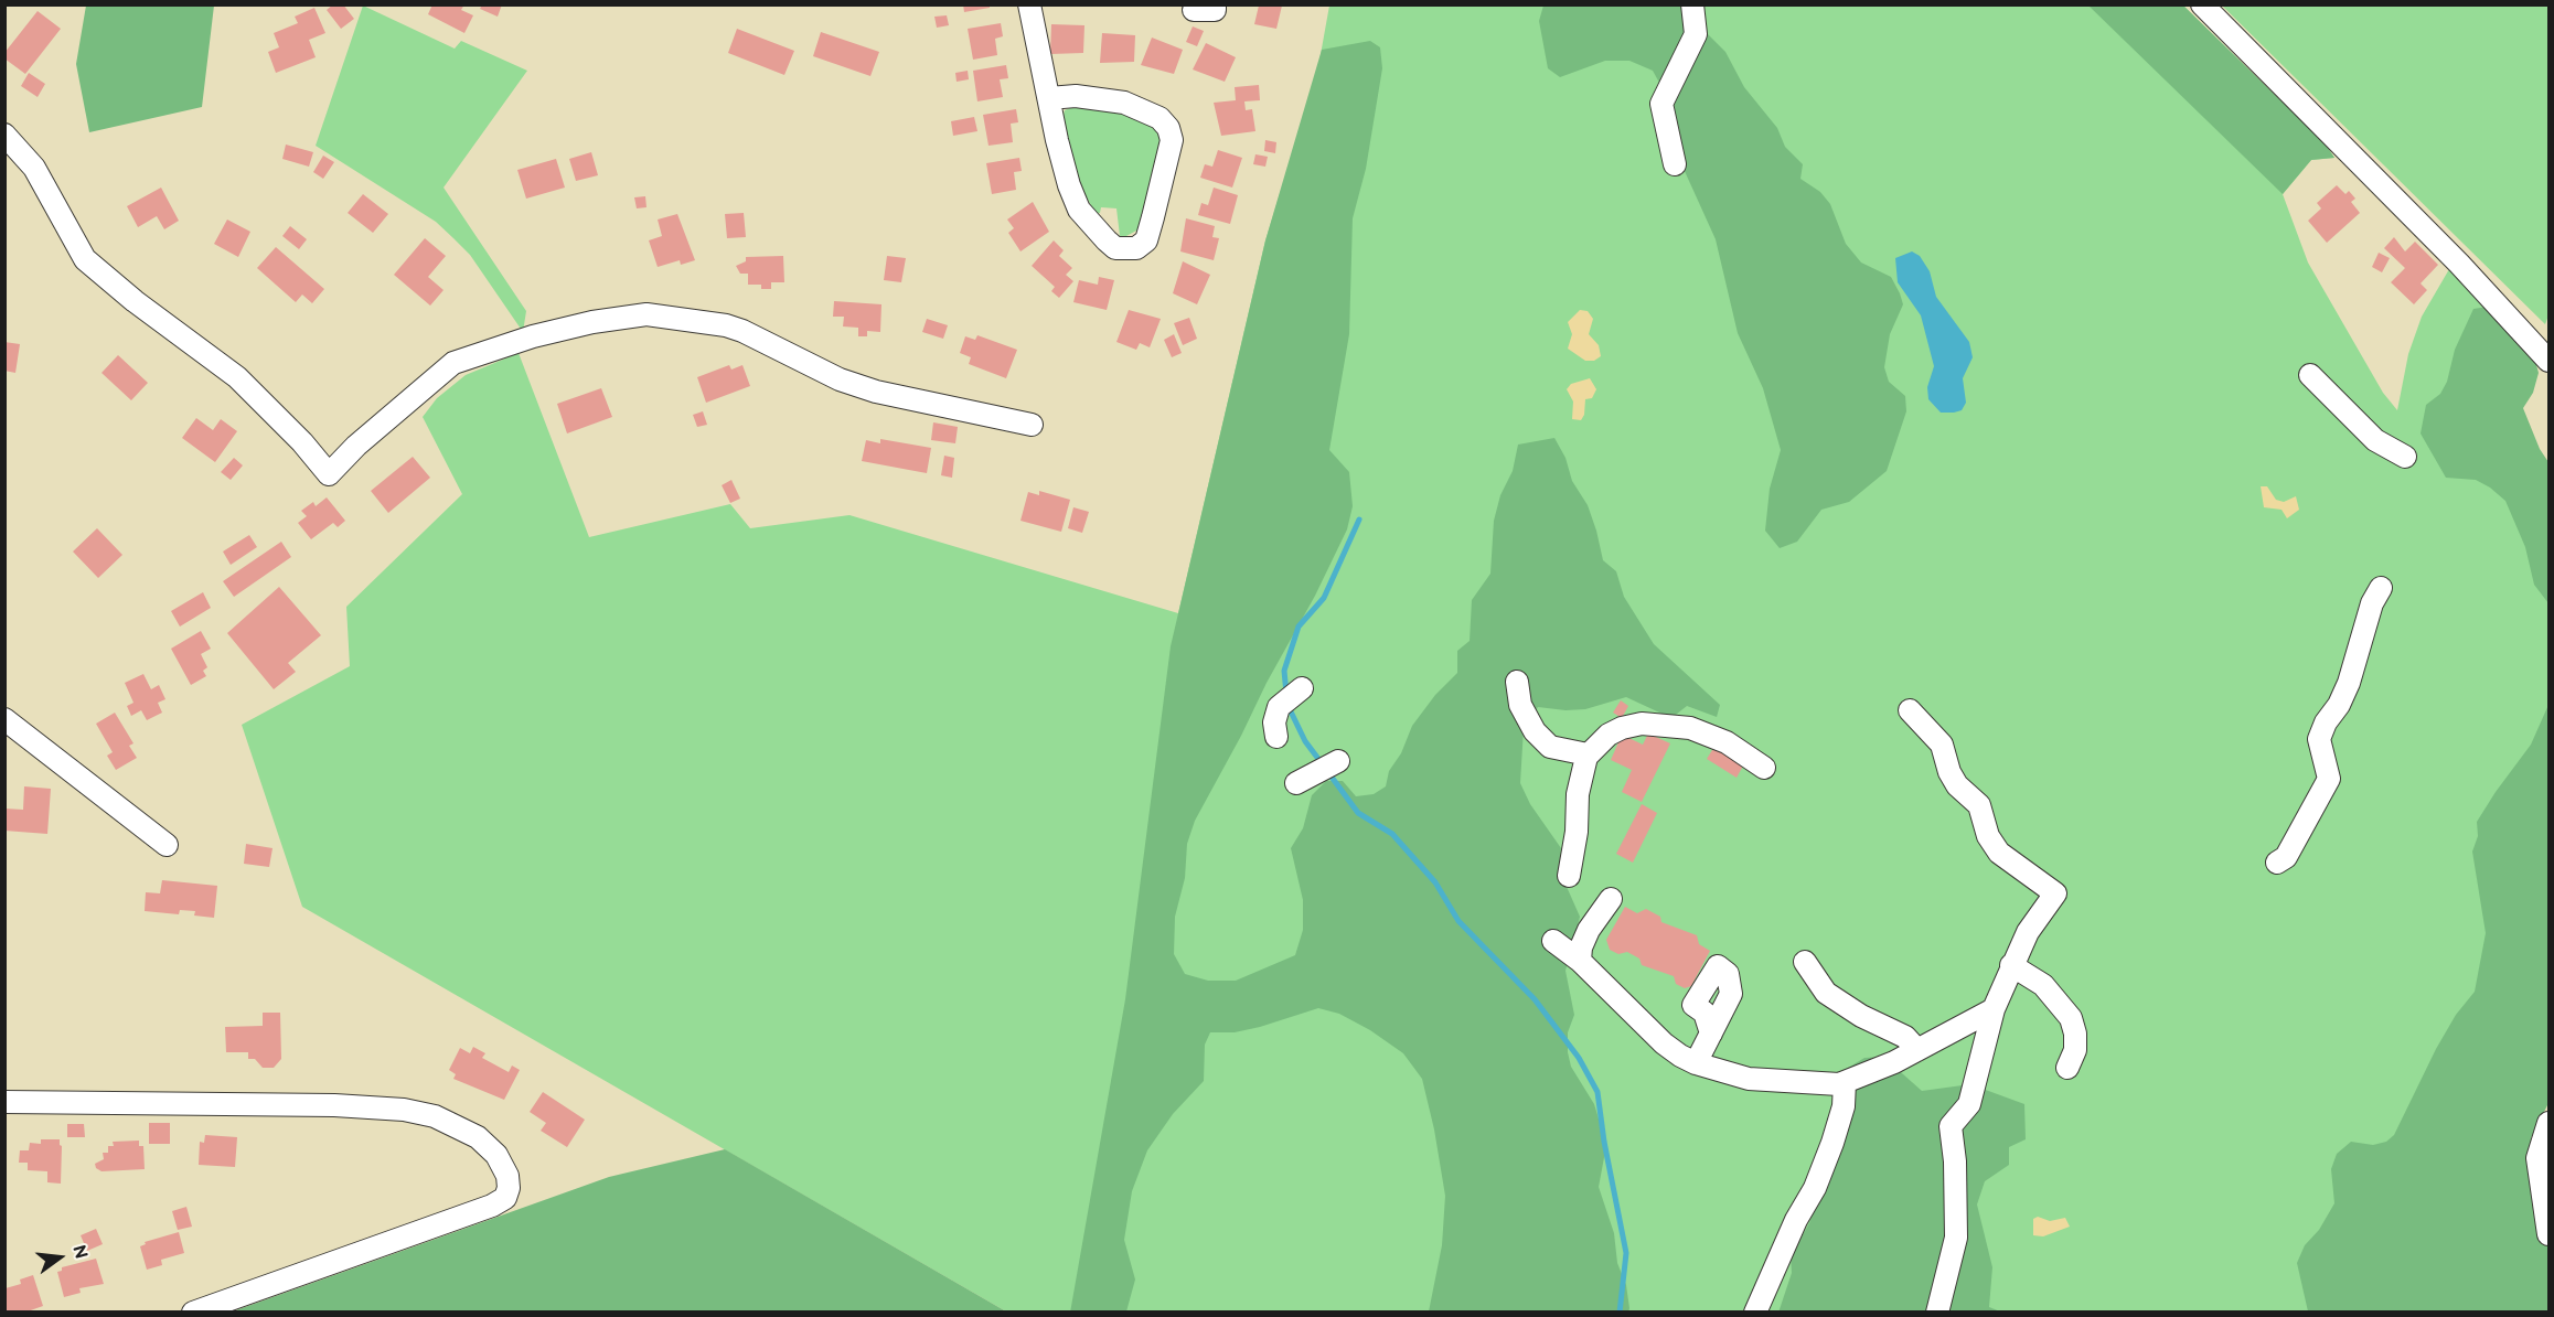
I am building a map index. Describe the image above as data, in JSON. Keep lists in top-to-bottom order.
{
  "north": "right"
}
